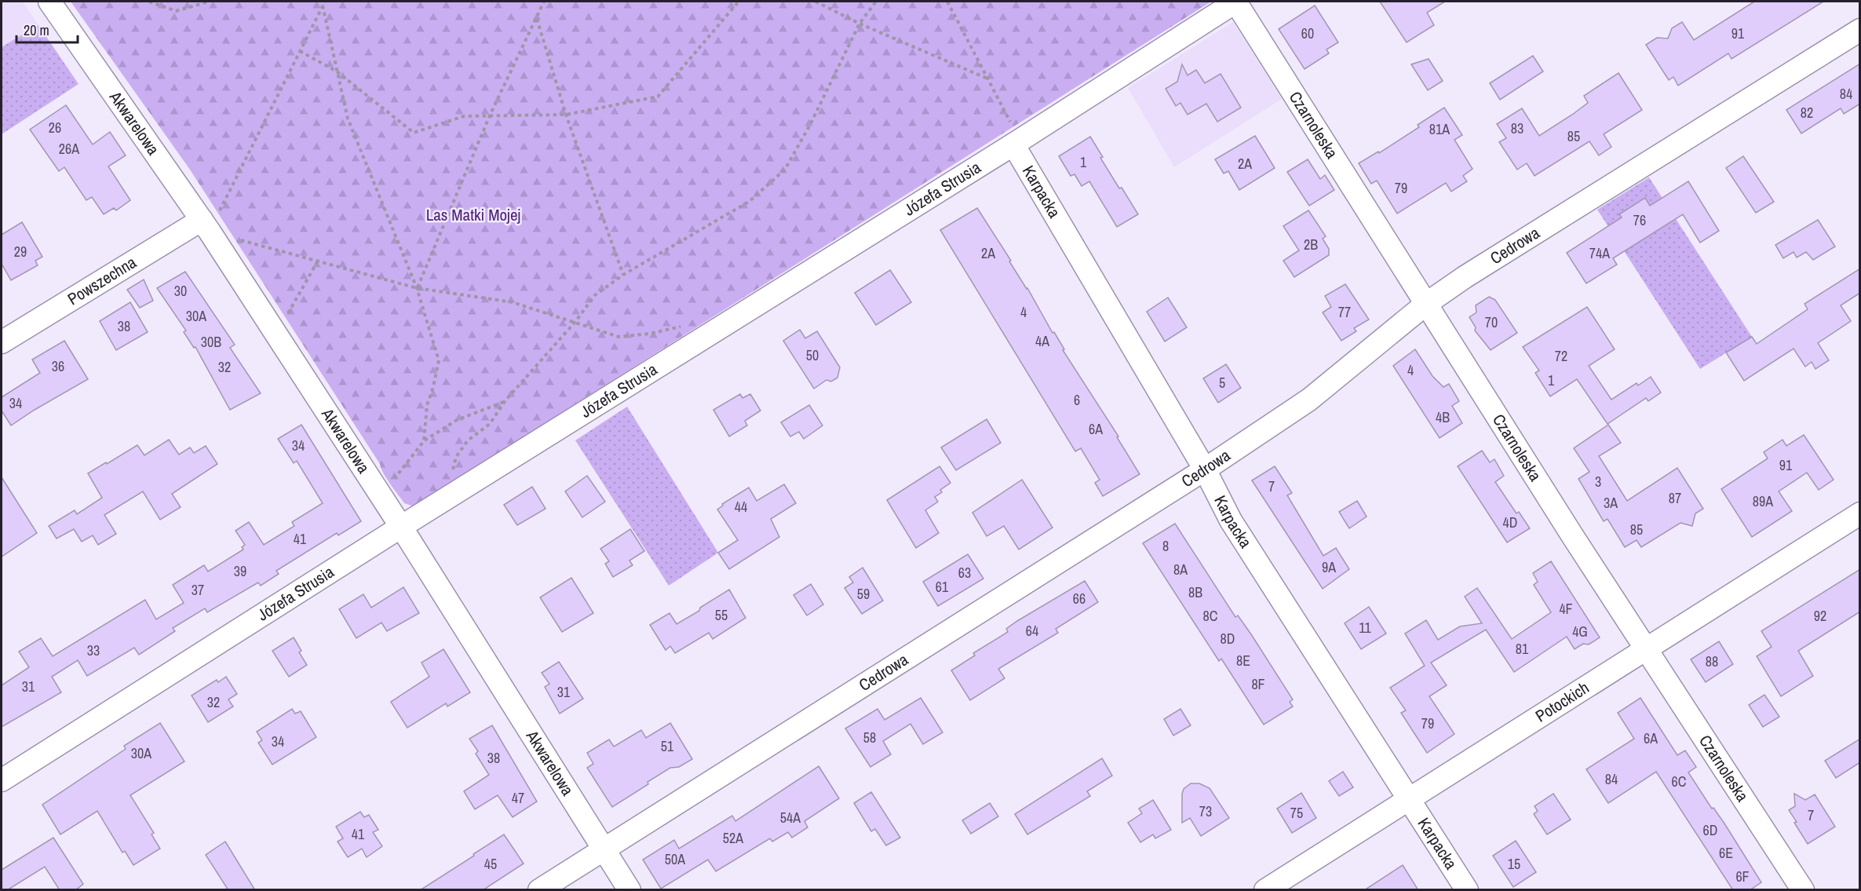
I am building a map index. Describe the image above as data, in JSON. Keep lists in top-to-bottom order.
{
  "streets": {
    "street": [
      "Akwarelowa",
      "Czarnoleska",
      "Józefa Strusia",
      "Karpacka",
      "Cedrowa",
      "Powszechna",
      "Potockich"
    ]
  },
  "crossings": [
    ["Akwarelowa", "Józefa Strusia"],
    ["Akwarelowa", "Cedrowa"],
    ["Akwarelowa", "Powszechna"],
    ["Czarnoleska", "Józefa Strusia"],
    ["Czarnoleska", "Cedrowa"],
    ["Czarnoleska", "Potockich"],
    ["Józefa Strusia", "Karpacka"],
    ["Karpacka", "Cedrowa"],
    ["Karpacka", "Potockich"]
  ],
  "parks": ["Las Matki Mojej"],
  "house_numbers": [
    "60",
    "91",
    "84",
    "82",
    "26",
    "83",
    "81A",
    "85",
    "26A",
    "1",
    "2A",
    "79",
    "76",
    "2B",
    "29",
    "2A",
    "74A",
    "30",
    "4",
    "77",
    "30A",
    "70",
    "38",
    "4A",
    "30B",
    "50",
    "72",
    "36",
    "32",
    "4",
    "1",
    "5",
    "6",
    "34",
    "4B",
    "6A",
    "34",
    "91",
    "3",
    "7",
    "87",
    "89A",
    "3A",
    "44",
    "4D",
    "85",
    "41",
    "8",
    "9A",
    "8A",
    "39",
    "63",
    "61",
    "37",
    "8B",
    "59",
    "66",
    "4F",
    "55",
    "8C",
    "92",
    "11",
    "64",
    "4G",
    "8D",
    "81",
    "33",
    "8E",
    "88",
    "8F",
    "31",
    "31",
    "32",
    "79",
    "58",
    "6A",
    "34",
    "51",
    "30A",
    "38",
    "84",
    "6C",
    "47",
    "73",
    "75",
    "7",
    "54A",
    "6D",
    "41",
    "52A",
    "6E",
    "50A",
    "45",
    "15",
    "6F"
  ],
  "scale_bar": "20 m"
}
